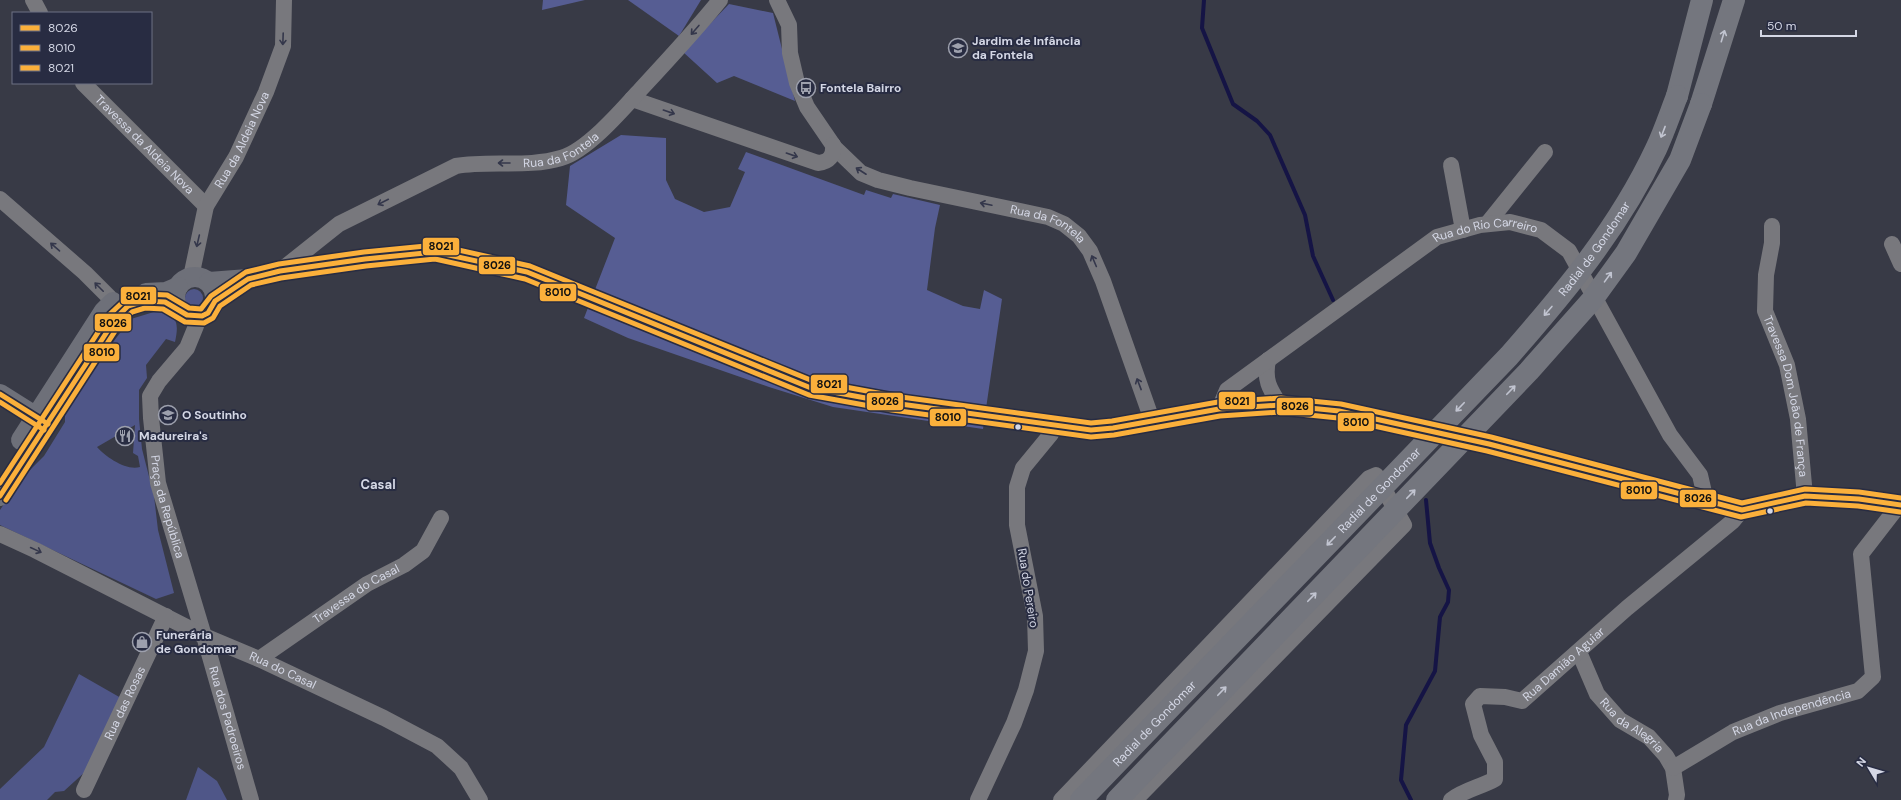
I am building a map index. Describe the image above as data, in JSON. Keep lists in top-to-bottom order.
{
  "streets": {
    "highway": ["Radial de Gondomar"],
    "street": [
      "Rua da Aldeia Nova",
      "Travessa da Aldeia Nova",
      "Rua da Fontela",
      "Rua do Rio Carreiro",
      "Travessa Dom João de França",
      "Praça da República",
      "Rua do Pereiro",
      "Travessa do Casal",
      "Rua Damião Aguiar",
      "Rua do Casal",
      "Rua das Rosas",
      "Rua da Independência",
      "Rua dos Padroeiros",
      "Rua da Alegria"
    ]
  },
  "crossings": [
    ["Rua da Aldeia Nova", "Travessa da Aldeia Nova"],
    ["Rua da Aldeia Nova", "Praça da República"],
    ["Praça da República", "Rua do Casal"],
    ["Praça da República", "Rua dos Padroeiros"],
    ["Travessa do Casal", "Rua do Casal"],
    ["Rua Damião Aguiar", "Rua da Alegria"],
    ["Rua do Casal", "Rua das Rosas"],
    ["Rua do Casal", "Rua dos Padroeiros"],
    ["Rua da Independência", "Rua da Alegria"]
  ],
  "one_way": ["Rua da Aldeia Nova"],
  "districts": ["Casal"],
  "places": {
    "school or university": ["Jardim de Infância da Fontela", "O Soutinho"],
    "bus stop": ["Fontela Bairro"],
    "restaurant": ["Madureira's"],
    "shop": ["Funerária de Gondomar"]
  },
  "lines": ["transit line 8021", "transit line 8026", "transit line 8010"],
  "legend": ["8026", "8010", "8021"],
  "scale_bar": "50 m",
  "north": "top left"
}
